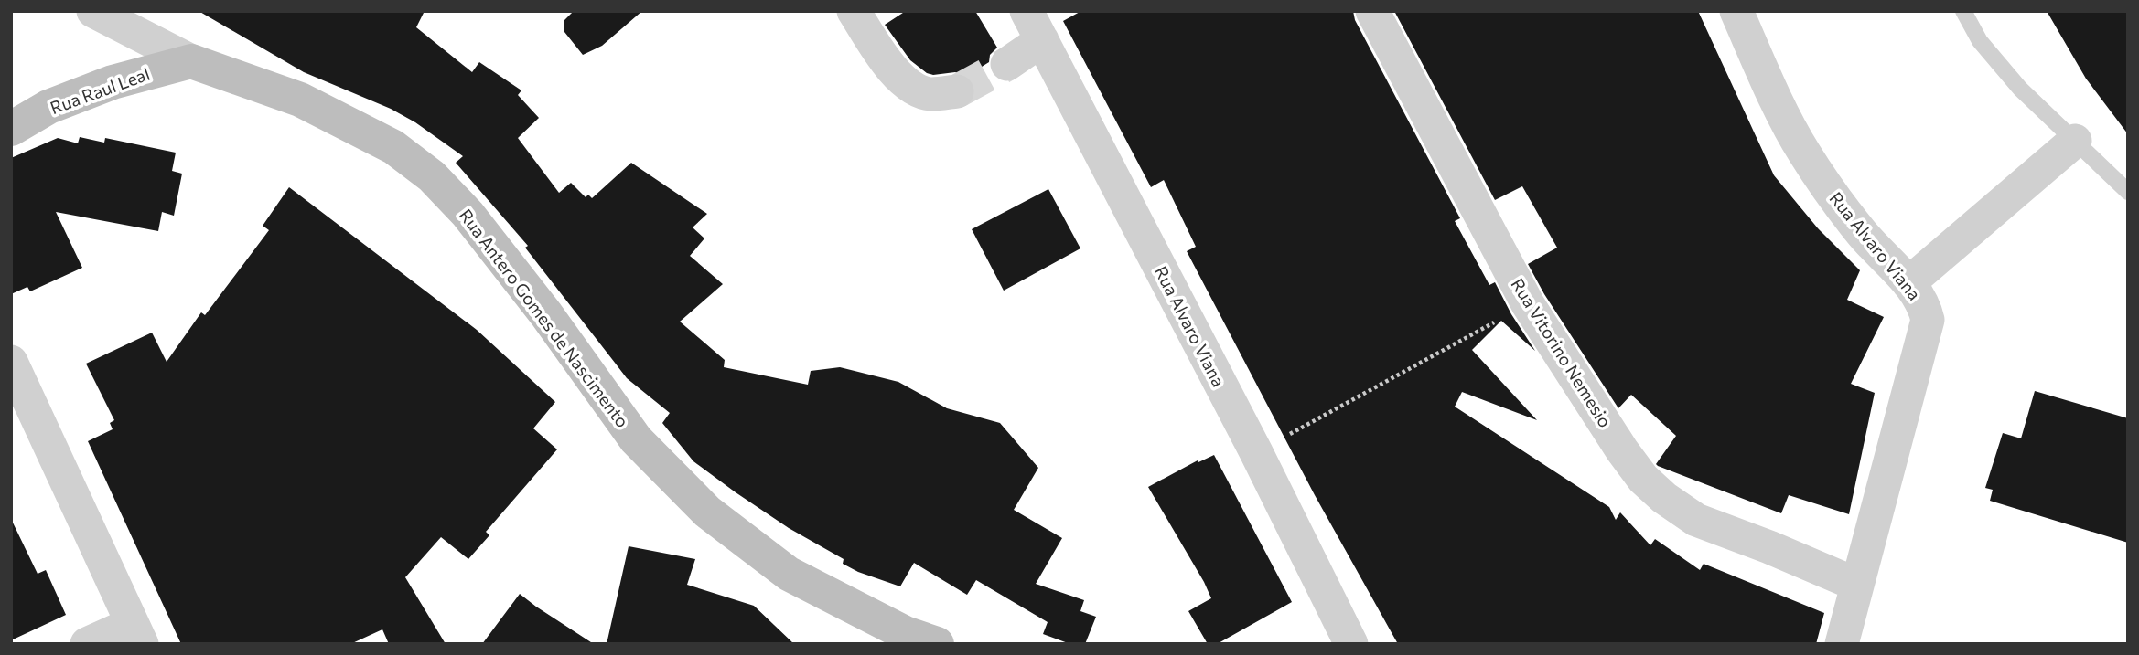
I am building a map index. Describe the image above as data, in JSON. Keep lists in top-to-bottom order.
{
  "streets": {
    "street": [
      "Rua Raul Leal",
      "Rua Alvaro Viana",
      "Rua Antero Gomes de Nascimento",
      "Rua Vitorino Nemesio"
    ]
  },
  "crossings": [
    ["Rua Raul Leal", "Rua Antero Gomes de Nascimento"],
    ["Rua Alvaro Viana", "Rua Vitorino Nemesio"]
  ]
}
